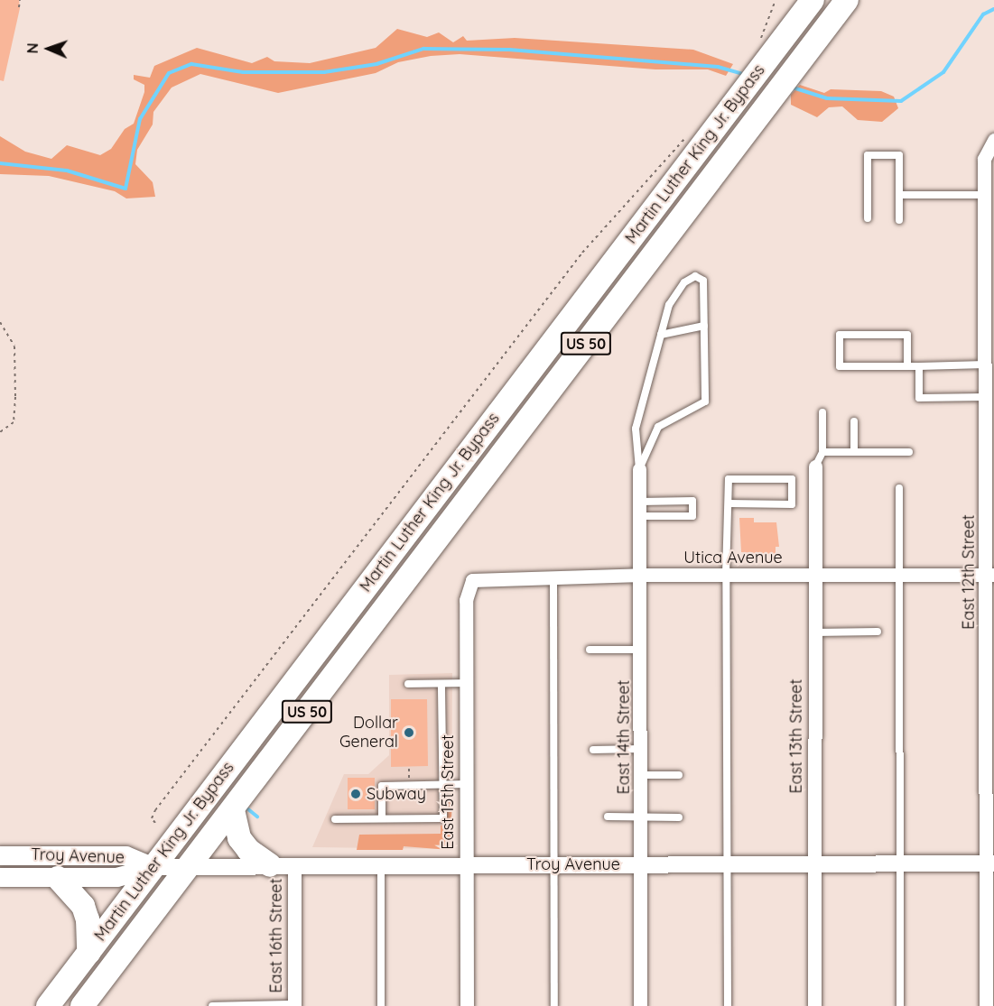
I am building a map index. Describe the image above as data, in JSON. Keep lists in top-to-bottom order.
{
  "streets": {
    "highway": ["Martin Luther King Jr. Bypass", "US 50"],
    "main road": ["Troy Avenue"],
    "street": [
      "Utica Avenue",
      "East 12th Street",
      "East 13th Street",
      "East 14th Street",
      "East 15th Street",
      "East 16th Street"
    ]
  },
  "crossings": [
    ["Martin Luther King Jr. Bypass", "Troy Avenue"],
    ["Utica Avenue", "East 12th Street"],
    ["Utica Avenue", "East 13th Street"],
    ["Utica Avenue", "East 14th Street"],
    ["Utica Avenue", "East 15th Street"],
    ["East 12th Street", "Troy Avenue"],
    ["East 13th Street", "Troy Avenue"],
    ["East 14th Street", "Troy Avenue"],
    ["East 15th Street", "Troy Avenue"],
    ["Troy Avenue", "East 16th Street"]
  ],
  "places": ["Dollar General", "Subway"],
  "north": "left"
}
